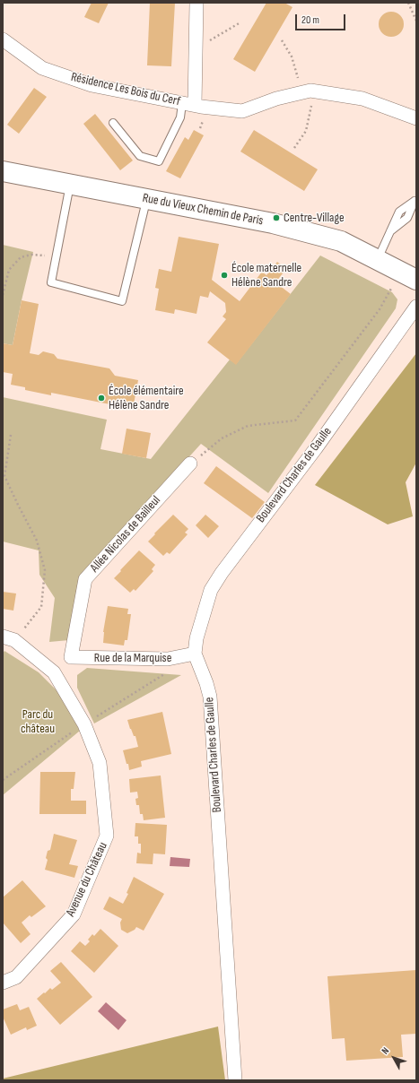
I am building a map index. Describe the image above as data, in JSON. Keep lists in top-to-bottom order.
{
  "streets": {
    "street": [
      "Résidence Les Bois du Cerf",
      "Rue du Vieux Chemin de Paris",
      "Boulevard Charles de Gaulle",
      "Allée Nicolas de Bailleul",
      "Rue de la Marquise",
      "Avenue du Château"
    ]
  },
  "crossings": [
    ["Boulevard Charles de Gaulle", "Rue de la Marquise"],
    ["Allée Nicolas de Bailleul", "Rue de la Marquise"]
  ],
  "parks": ["Parc du château"],
  "places": ["Centre-Village", "École maternelle Hélène Sandre", "École élémentaire Hélène Sandre"],
  "scale_bar": "20 m",
  "north": "top left"
}
